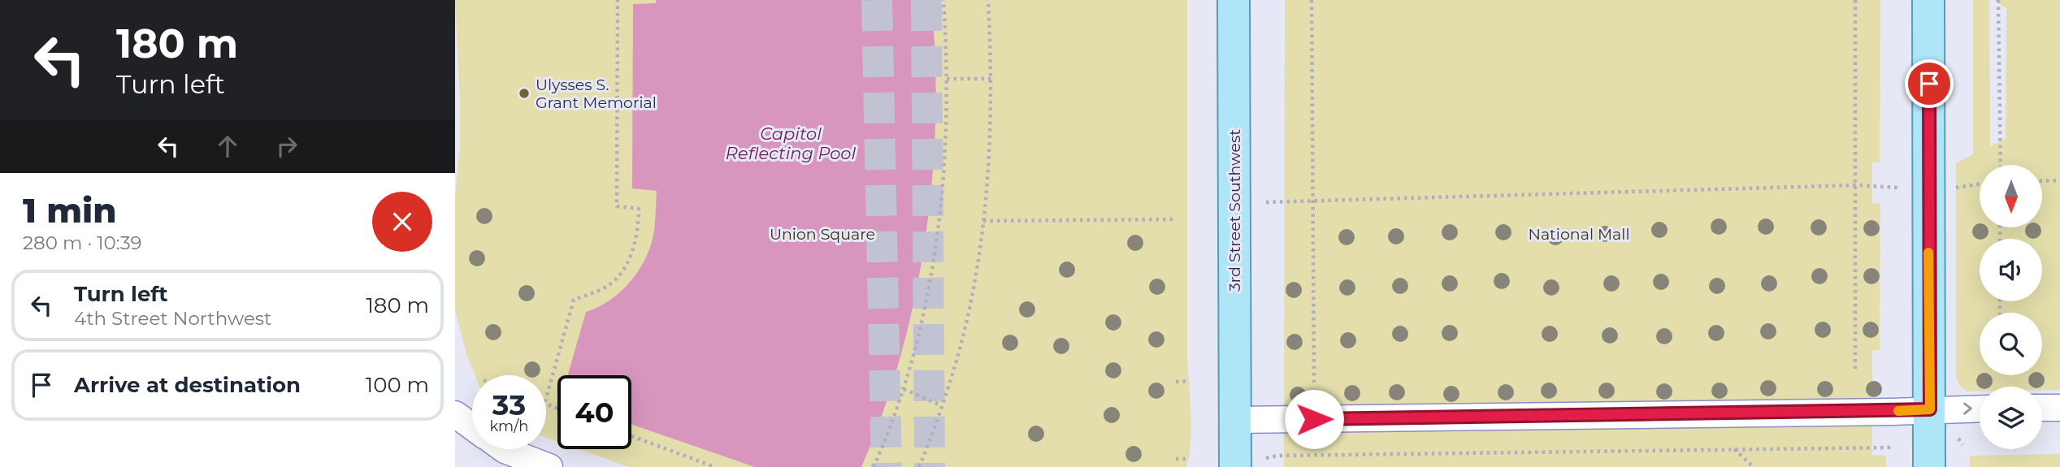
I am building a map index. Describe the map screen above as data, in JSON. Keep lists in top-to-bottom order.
{
  "streets": {
    "main road": ["3rd Street Southwest"]
  },
  "water": ["Capitol Reflecting Pool"],
  "parks": ["Union Square", "National Mall"],
  "places": ["Ulysses S. Grant Memorial"],
  "north": "bottom",
  "page": {
    "turn": ["180 m", "Turn left"],
    "heading": ["1 min", "280 m · 10:39"],
    "list": [
      {
        "name": "Turn left",
        "note": "4th Street Northwest",
        "value": "180 m"
      },
      {
        "name": "Arrive at destination",
        "value": "100 m"
      }
    ],
    "speed": "33 km/h",
    "limit": "40"
  }
}
